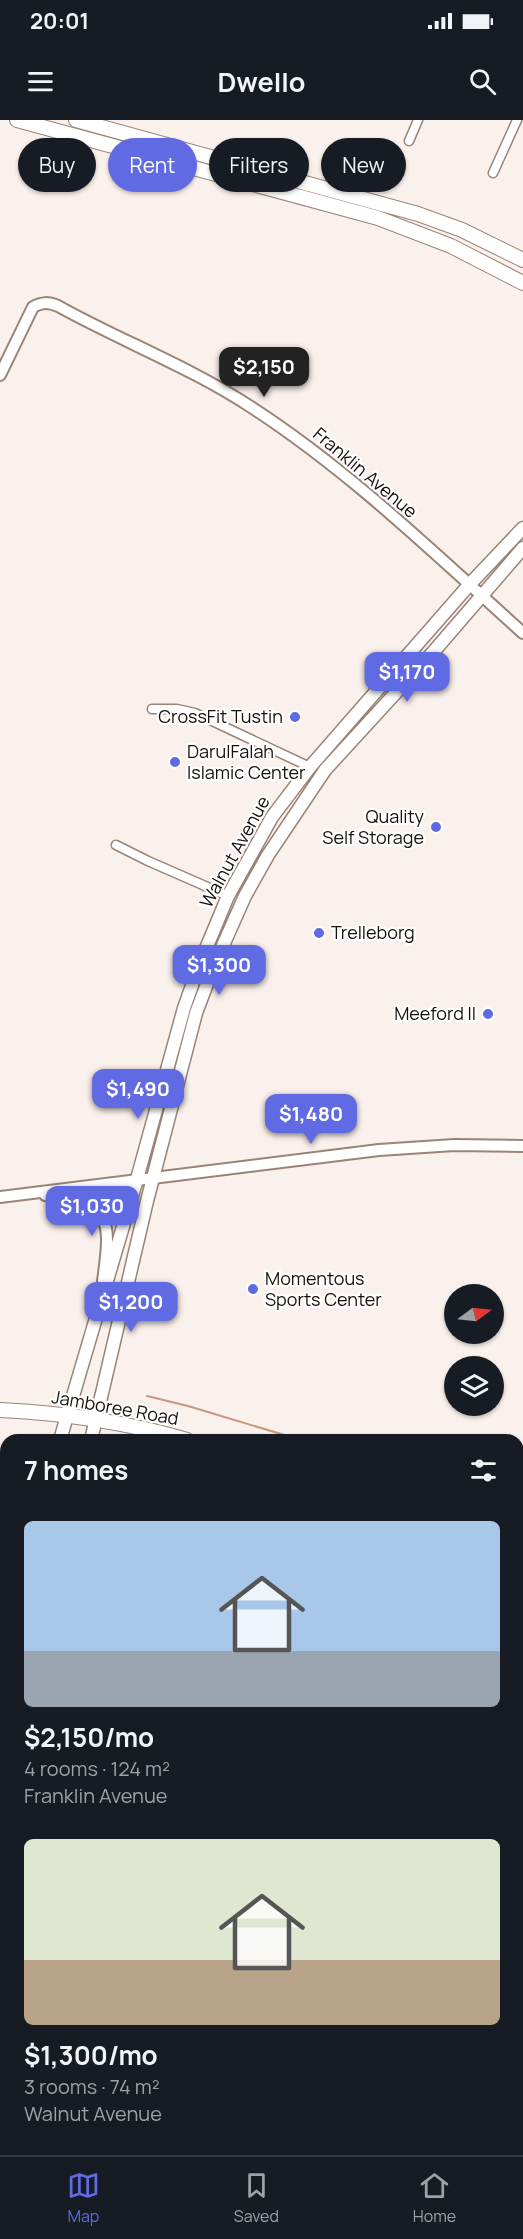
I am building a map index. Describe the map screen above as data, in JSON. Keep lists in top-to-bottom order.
{
  "streets": {
    "main road": ["Walnut Avenue", "Jamboree Road"],
    "street": ["Franklin Avenue"]
  },
  "crossings": [
    ["Franklin Avenue", "Walnut Avenue"],
    ["Walnut Avenue", "Jamboree Road"]
  ],
  "places": [
    "CrossFit Tustin",
    "DarulFalah Islamic Center",
    "Quality Self Storage",
    "Trelleborg",
    "Meeford II",
    "Momentous Sports Center"
  ],
  "north": "right",
  "page": {
    "status": "20:01",
    "header": "Dwello",
    "chip": [
      "Buy",
      "Rent",
      "Filters",
      "New"
    ],
    "price": [
      "$2,150",
      "$1,170",
      "$1,300",
      "$1,490",
      "$1,480",
      "$1,030",
      "$1,200"
    ],
    "heading": "7 homes",
    "list": [
      {
        "name": "$2,150/mo",
        "note": "4 rooms · 124 m² · Franklin Avenue"
      },
      {
        "name": "$1,300/mo",
        "note": "3 rooms · 74 m² · Walnut Avenue"
      }
    ],
    "tabs": ["Map", "Saved", "Home"]
  }
}
